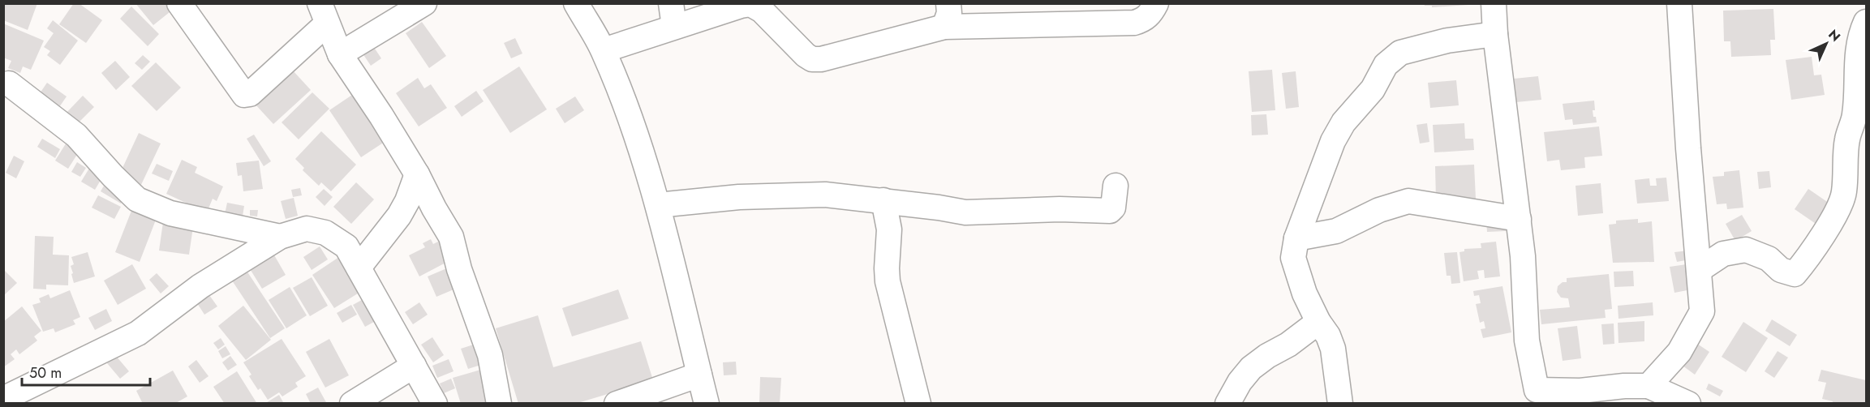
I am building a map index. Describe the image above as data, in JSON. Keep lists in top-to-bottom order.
{
  "scale_bar": "50 m",
  "north": "top right"
}
